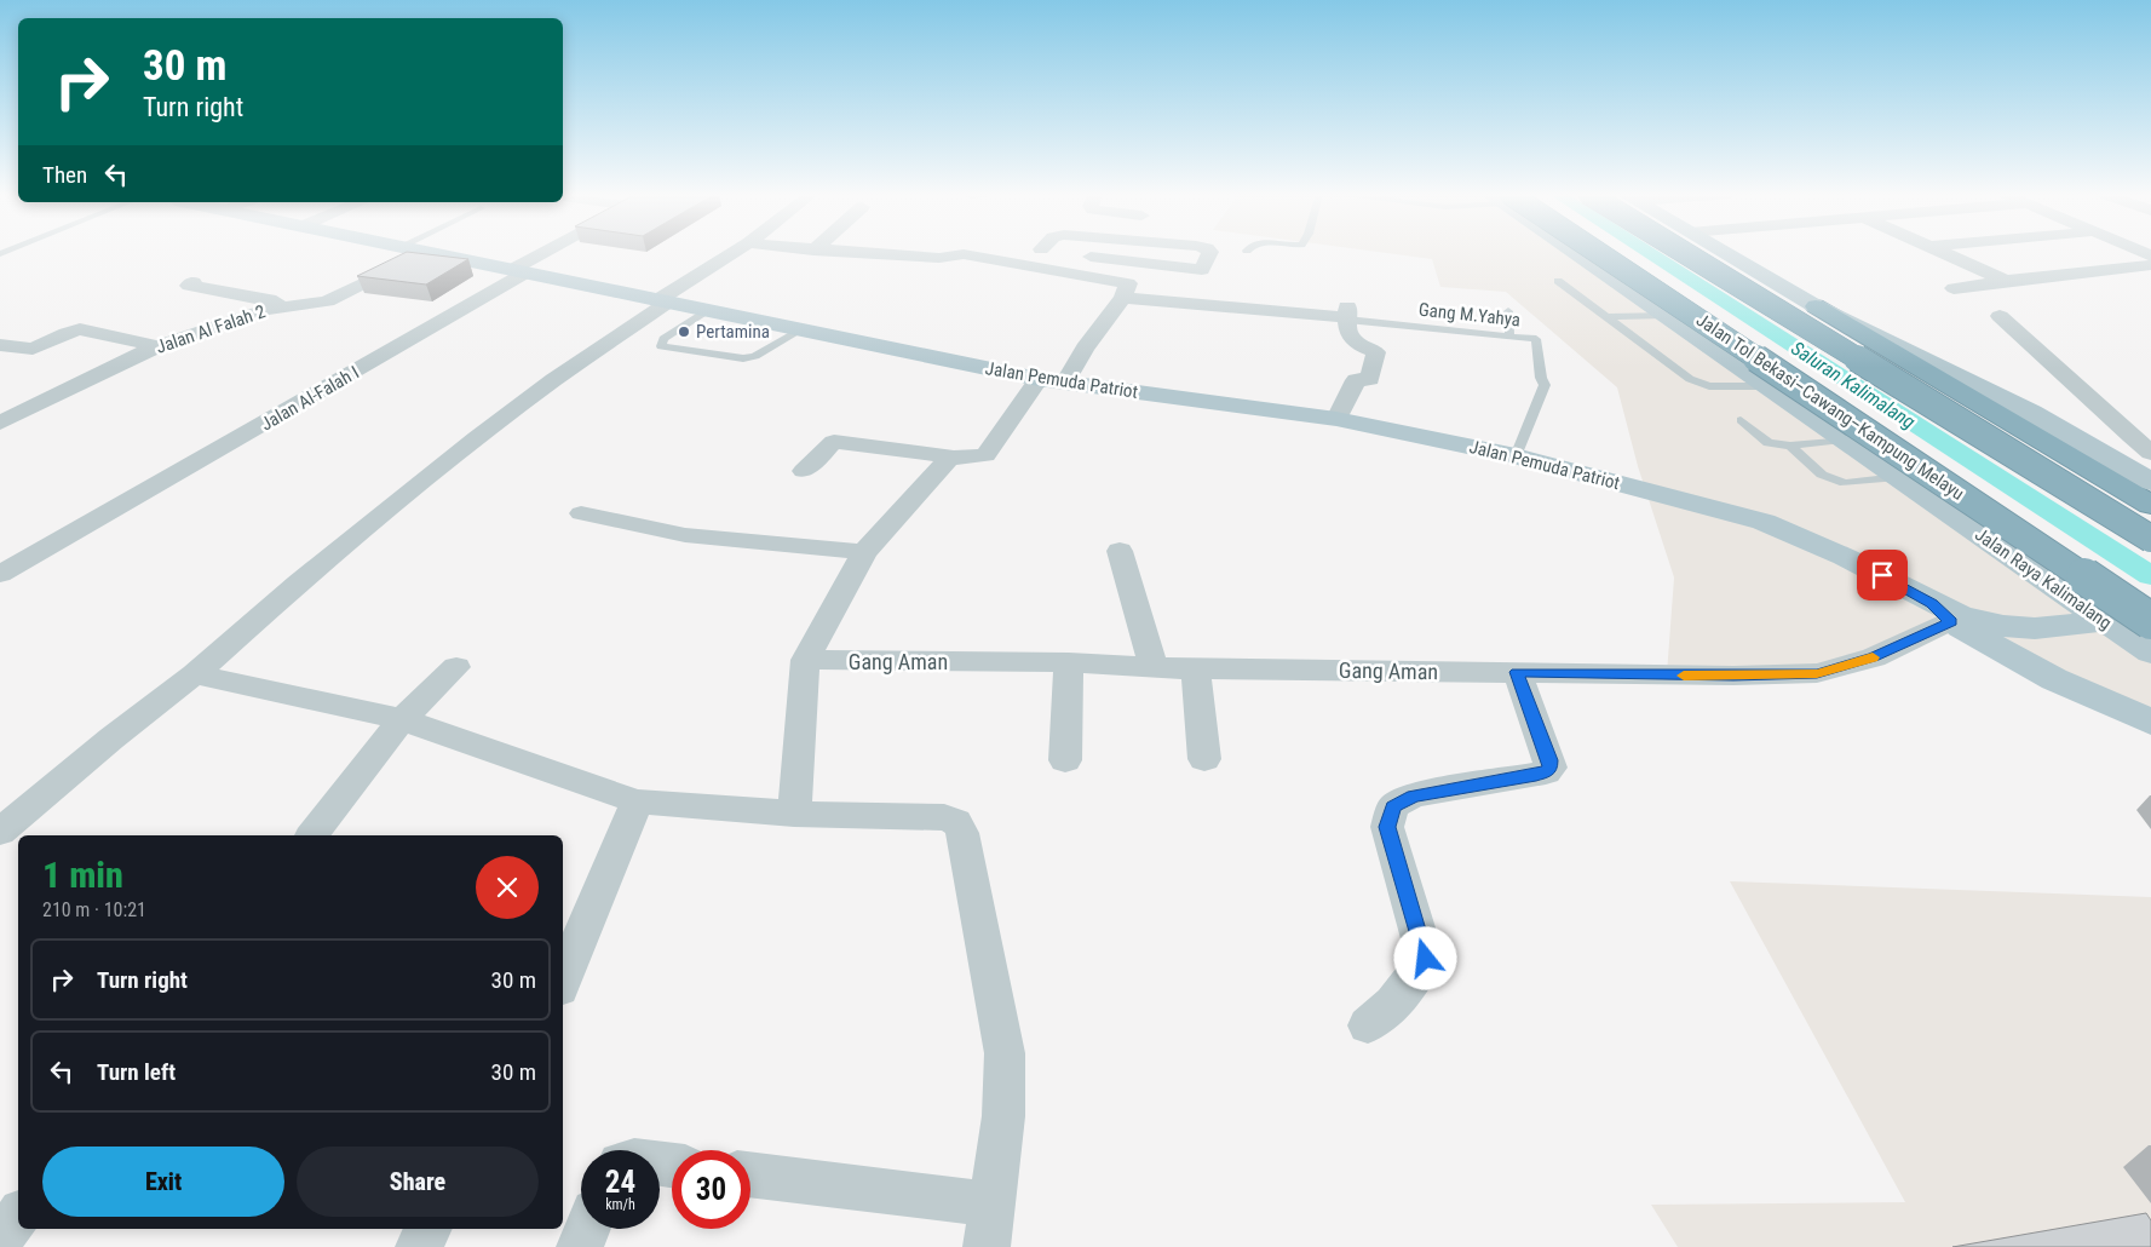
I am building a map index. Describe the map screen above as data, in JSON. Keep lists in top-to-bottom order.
{
  "streets": {
    "highway": ["Jalan Tol Bekasi–Cawang–Kampung Melayu"],
    "main road": ["Jalan Pemuda Patriot", "Jalan Raya Kalimalang"],
    "street": ["Jalan Al Falah 2", "Jalan Al-Falah I", "Gang Aman"],
    "lane": ["Gang M.Yahya"]
  },
  "crossings": [
    ["Gang M.Yahya", "Jalan Pemuda Patriot"],
    ["Jalan Al Falah 2", "Jalan Pemuda Patriot"],
    ["Jalan Pemuda Patriot", "Jalan Al-Falah I"],
    ["Jalan Pemuda Patriot", "Jalan Raya Kalimalang"],
    ["Jalan Pemuda Patriot", "Gang Aman"]
  ],
  "water": ["Saluran Kalimalang"],
  "places": ["Pertamina"],
  "page": {
    "turn": ["30 m", "Turn right"],
    "then": "Then",
    "heading": ["1 min", "210 m · 10:21"],
    "list": [
      {
        "name": "Turn right",
        "value": "30 m"
      },
      {
        "name": "Turn left",
        "value": "30 m"
      }
    ],
    "buttons": ["Exit", "Share"],
    "speed": "24 km/h",
    "limit": "30"
  }
}
